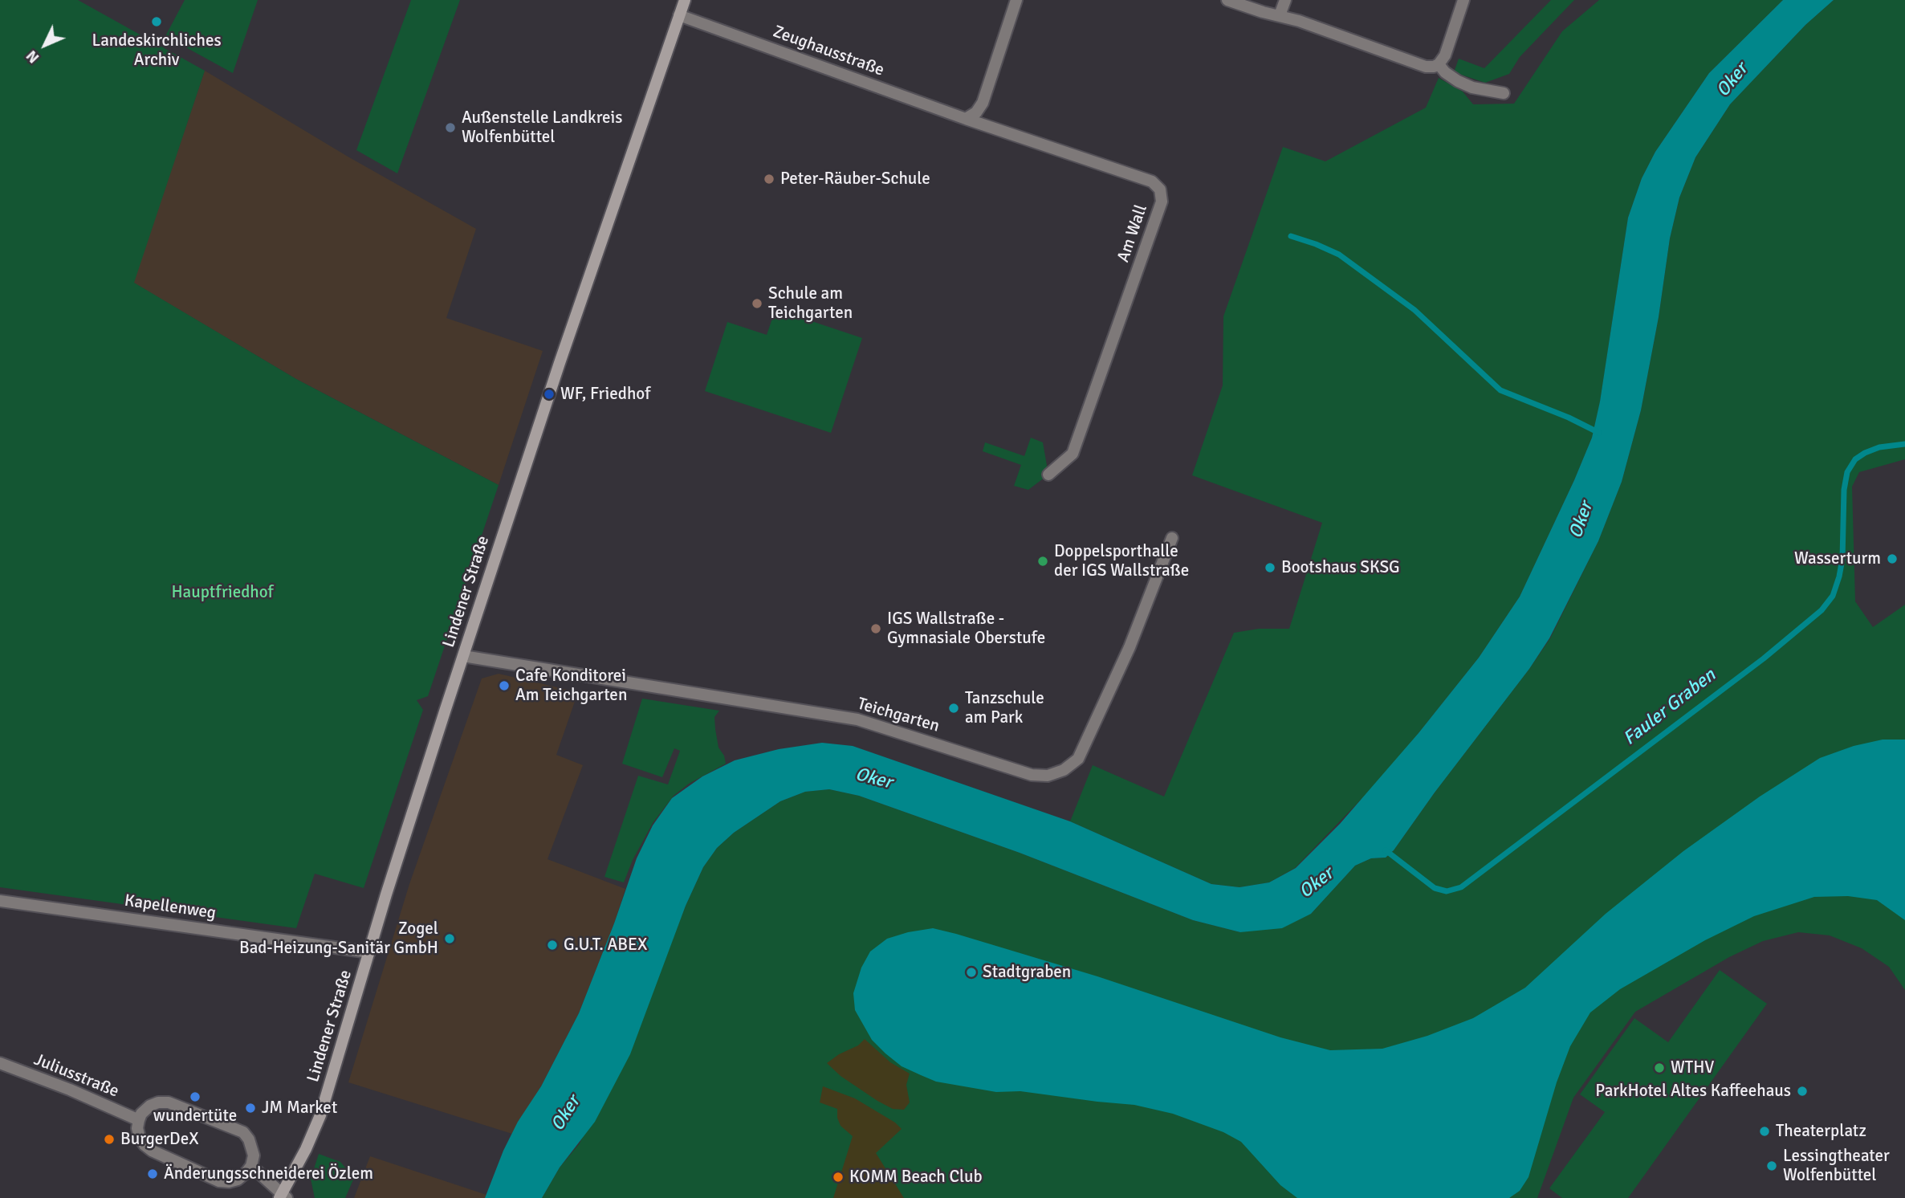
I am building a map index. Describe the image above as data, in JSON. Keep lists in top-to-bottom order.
{
  "streets": {
    "main road": ["Lindener Straße"],
    "street": [
      "Zeughausstraße",
      "Am Wall",
      "Teichgarten",
      "Kapellenweg",
      "Juliusstraße"
    ]
  },
  "crossings": [
    ["Zeughausstraße", "Am Wall"],
    ["Zeughausstraße", "Lindener Straße"],
    ["Lindener Straße", "Teichgarten"],
    ["Lindener Straße", "Kapellenweg"]
  ],
  "water": ["Oker", "Fauler Graben"],
  "parks": ["Hauptfriedhof"],
  "places": [
    "Landeskirchliches Archiv",
    "Außenstelle Landkreis Wolfenbüttel",
    "Peter-Räuber-Schule",
    "Schule am Teichgarten",
    "WF, Friedhof",
    "Wasserturm",
    "Doppelsporthalle der IGS Wallstraße",
    "Bootshaus SKSG",
    "IGS Wallstraße - Gymnasiale Oberstufe",
    "Cafe Konditorei Am Teichgarten",
    "Tanzschule am Park",
    "Zogel Bad-Heizung-Sanitär GmbH",
    "G.U.T. ABEX",
    "Stadtgraben",
    "WTHV",
    "ParkHotel Altes Kaffeehaus",
    "wundertüte",
    "JM Market",
    "Theaterplatz",
    "BurgerDeX",
    "Lessingtheater Wolfenbüttel",
    "Änderungsschneiderei Özlem",
    "KOMM Beach Club"
  ],
  "north": "bottom left"
}
